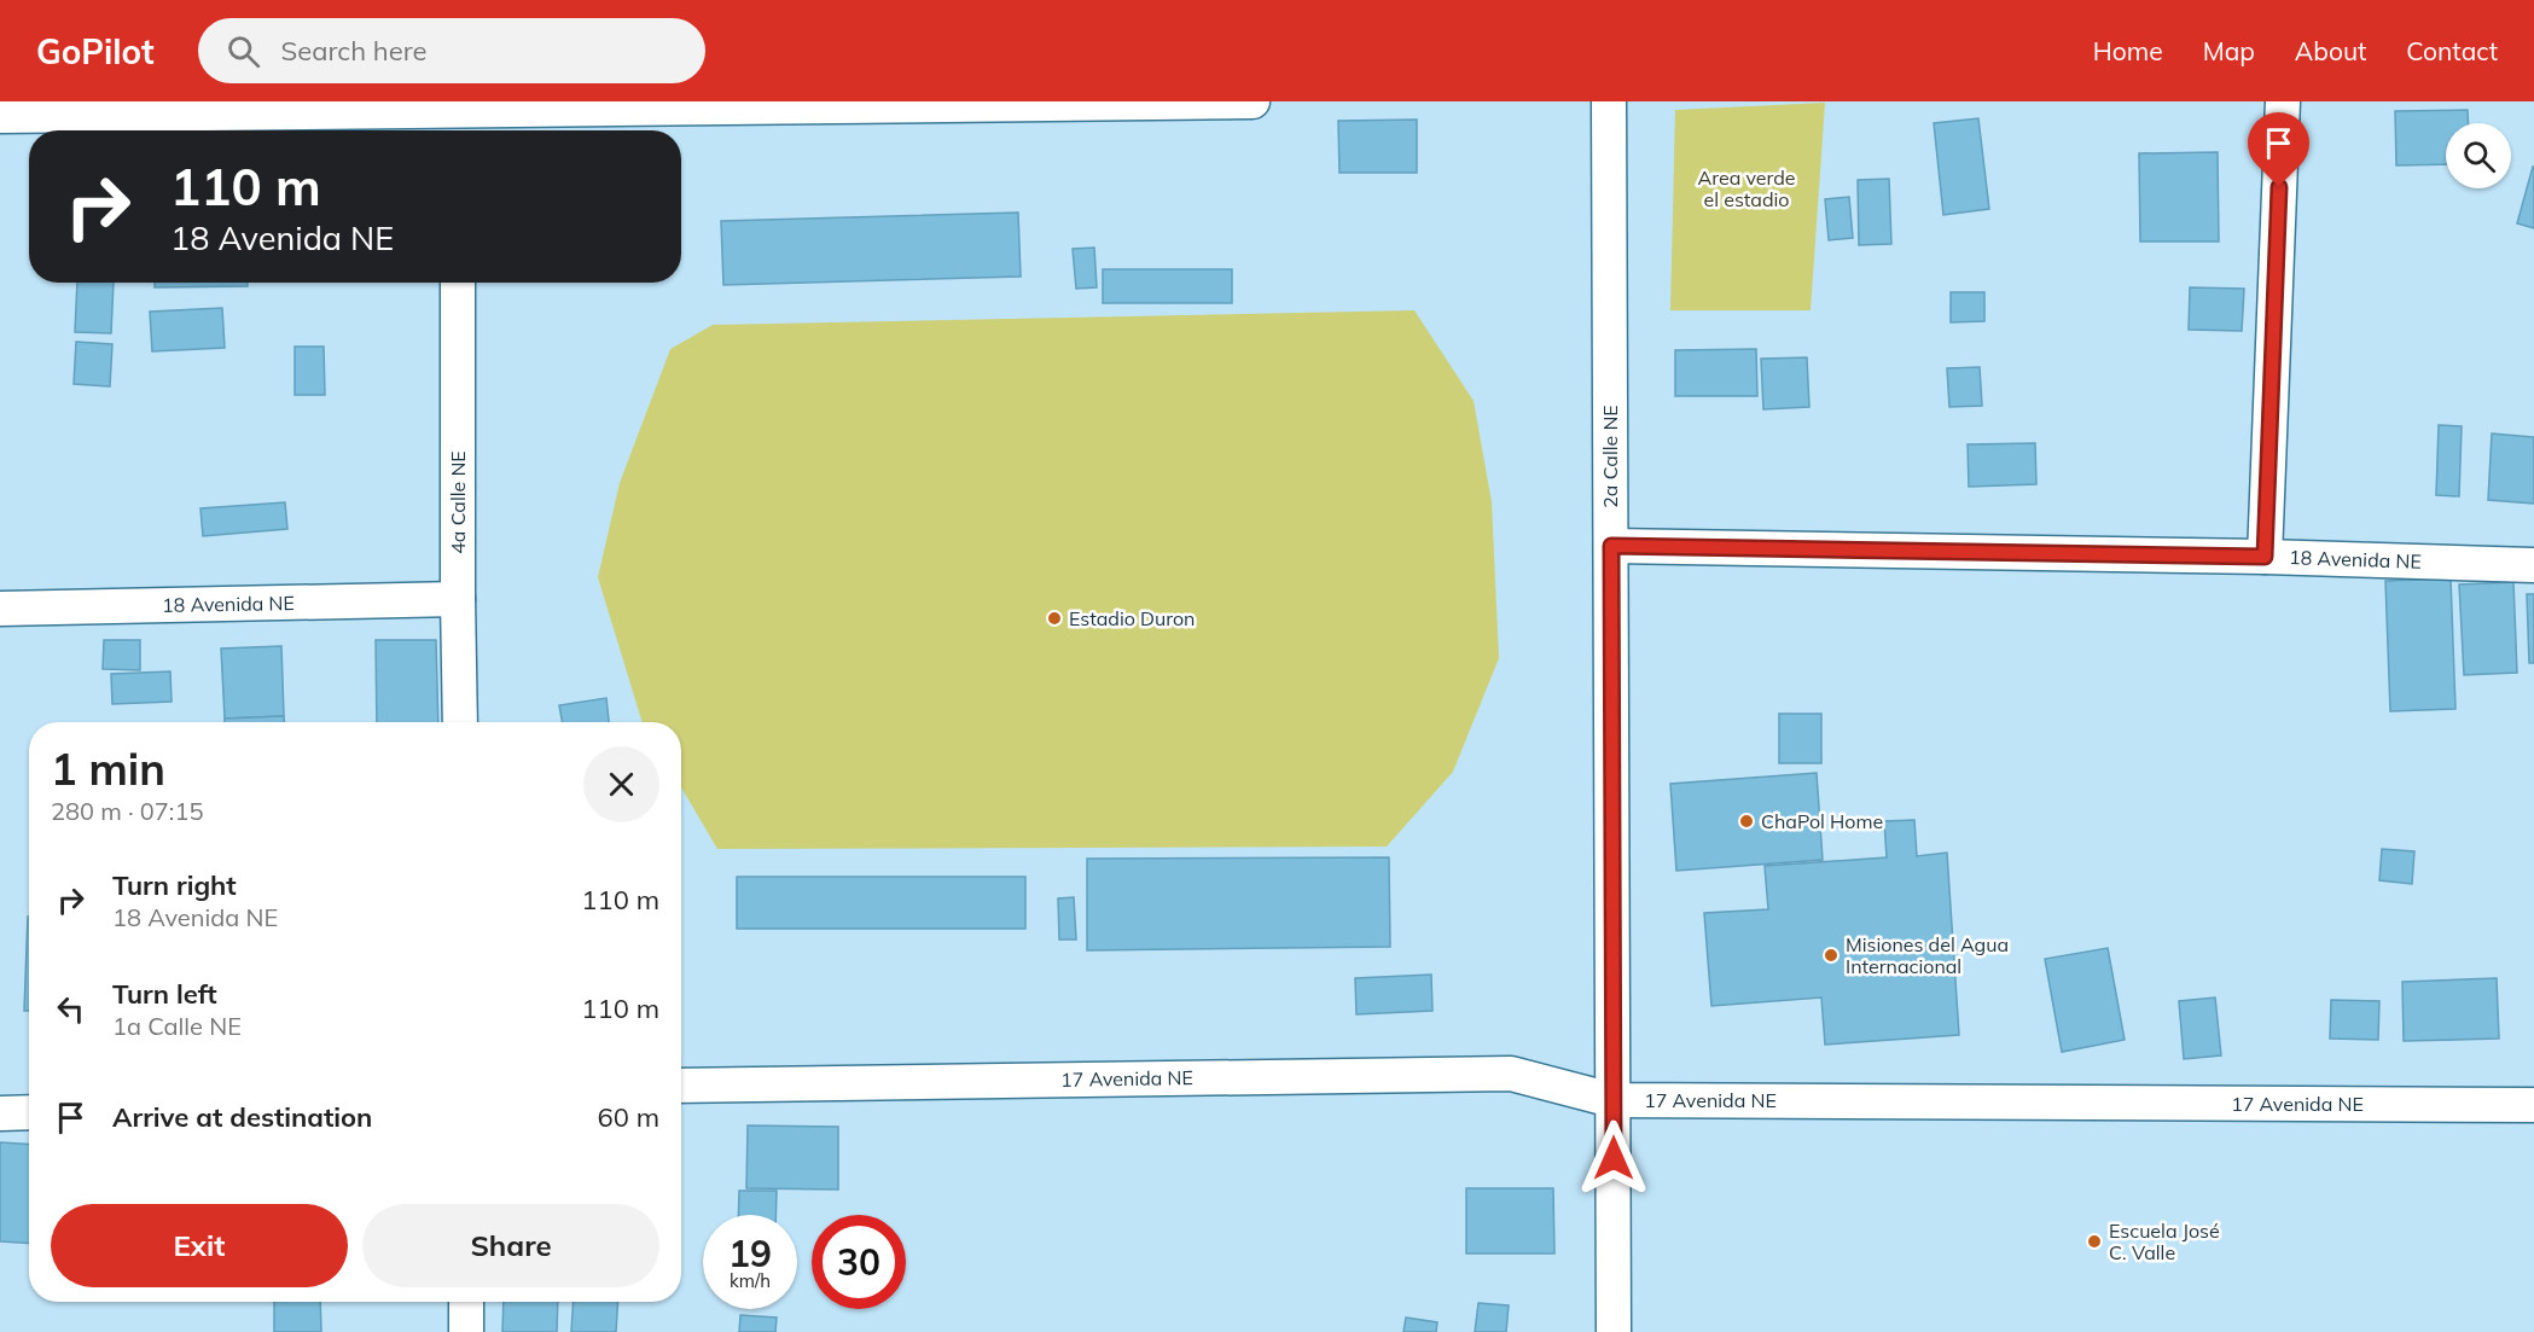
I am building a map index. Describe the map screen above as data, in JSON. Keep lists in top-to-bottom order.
{
  "streets": {
    "street": [
      "2a Calle NE",
      "4a Calle NE",
      "18 Avenida NE",
      "17 Avenida NE"
    ]
  },
  "crossings": [
    ["2a Calle NE", "18 Avenida NE"],
    ["2a Calle NE", "17 Avenida NE"],
    ["4a Calle NE", "18 Avenida NE"]
  ],
  "parks": ["Area verde el estadio"],
  "places": [
    "Estadio Duron",
    "ChaPol Home",
    "Misiones del Agua Internacional",
    "Escuela José C. Valle"
  ],
  "page": {
    "header": "GoPilot",
    "search": "Search here",
    "nav": [
      "Home",
      "Map",
      "About",
      "Contact"
    ],
    "turn": ["110 m", "18 Avenida NE"],
    "heading": ["1 min", "280 m · 07:15"],
    "list": [
      {
        "name": "Turn right",
        "note": "18 Avenida NE",
        "value": "110 m"
      },
      {
        "name": "Turn left",
        "note": "1a Calle NE",
        "value": "110 m"
      },
      {
        "name": "Arrive at destination",
        "value": "60 m"
      }
    ],
    "buttons": ["Exit", "Share"],
    "speed": "19 km/h",
    "limit": "30"
  }
}
